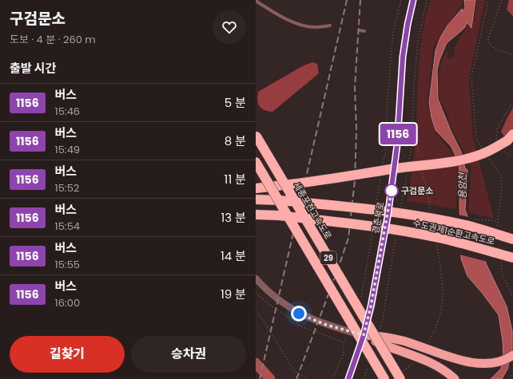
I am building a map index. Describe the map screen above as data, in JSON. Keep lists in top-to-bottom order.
{
  "streets": {
    "highway": ["세종포천고속도로", "수도권제1순환고속도로", "29"],
    "street": ["경춘북로"]
  },
  "water": ["용암천"],
  "places": ["구검문소"],
  "lines": ["bus line 1156"],
  "page": {
    "heading": [
      ["구검문소", "도보 · 4 분 · 260 m"],
      "출발 시간"
    ],
    "on_map": "1156",
    "list": [
      {
        "mark": "1156",
        "name": "버스",
        "note": "15:46",
        "value": "5 분"
      },
      {
        "mark": "1156",
        "name": "버스",
        "note": "15:49",
        "value": "8 분"
      },
      {
        "mark": "1156",
        "name": "버스",
        "note": "15:52",
        "value": "11 분"
      },
      {
        "mark": "1156",
        "name": "버스",
        "note": "15:54",
        "value": "13 분"
      },
      {
        "mark": "1156",
        "name": "버스",
        "note": "15:55",
        "value": "14 분"
      },
      {
        "mark": "1156",
        "name": "버스",
        "note": "16:00",
        "value": "19 분"
      }
    ],
    "buttons": ["길찾기", "승차권"]
  }
}
